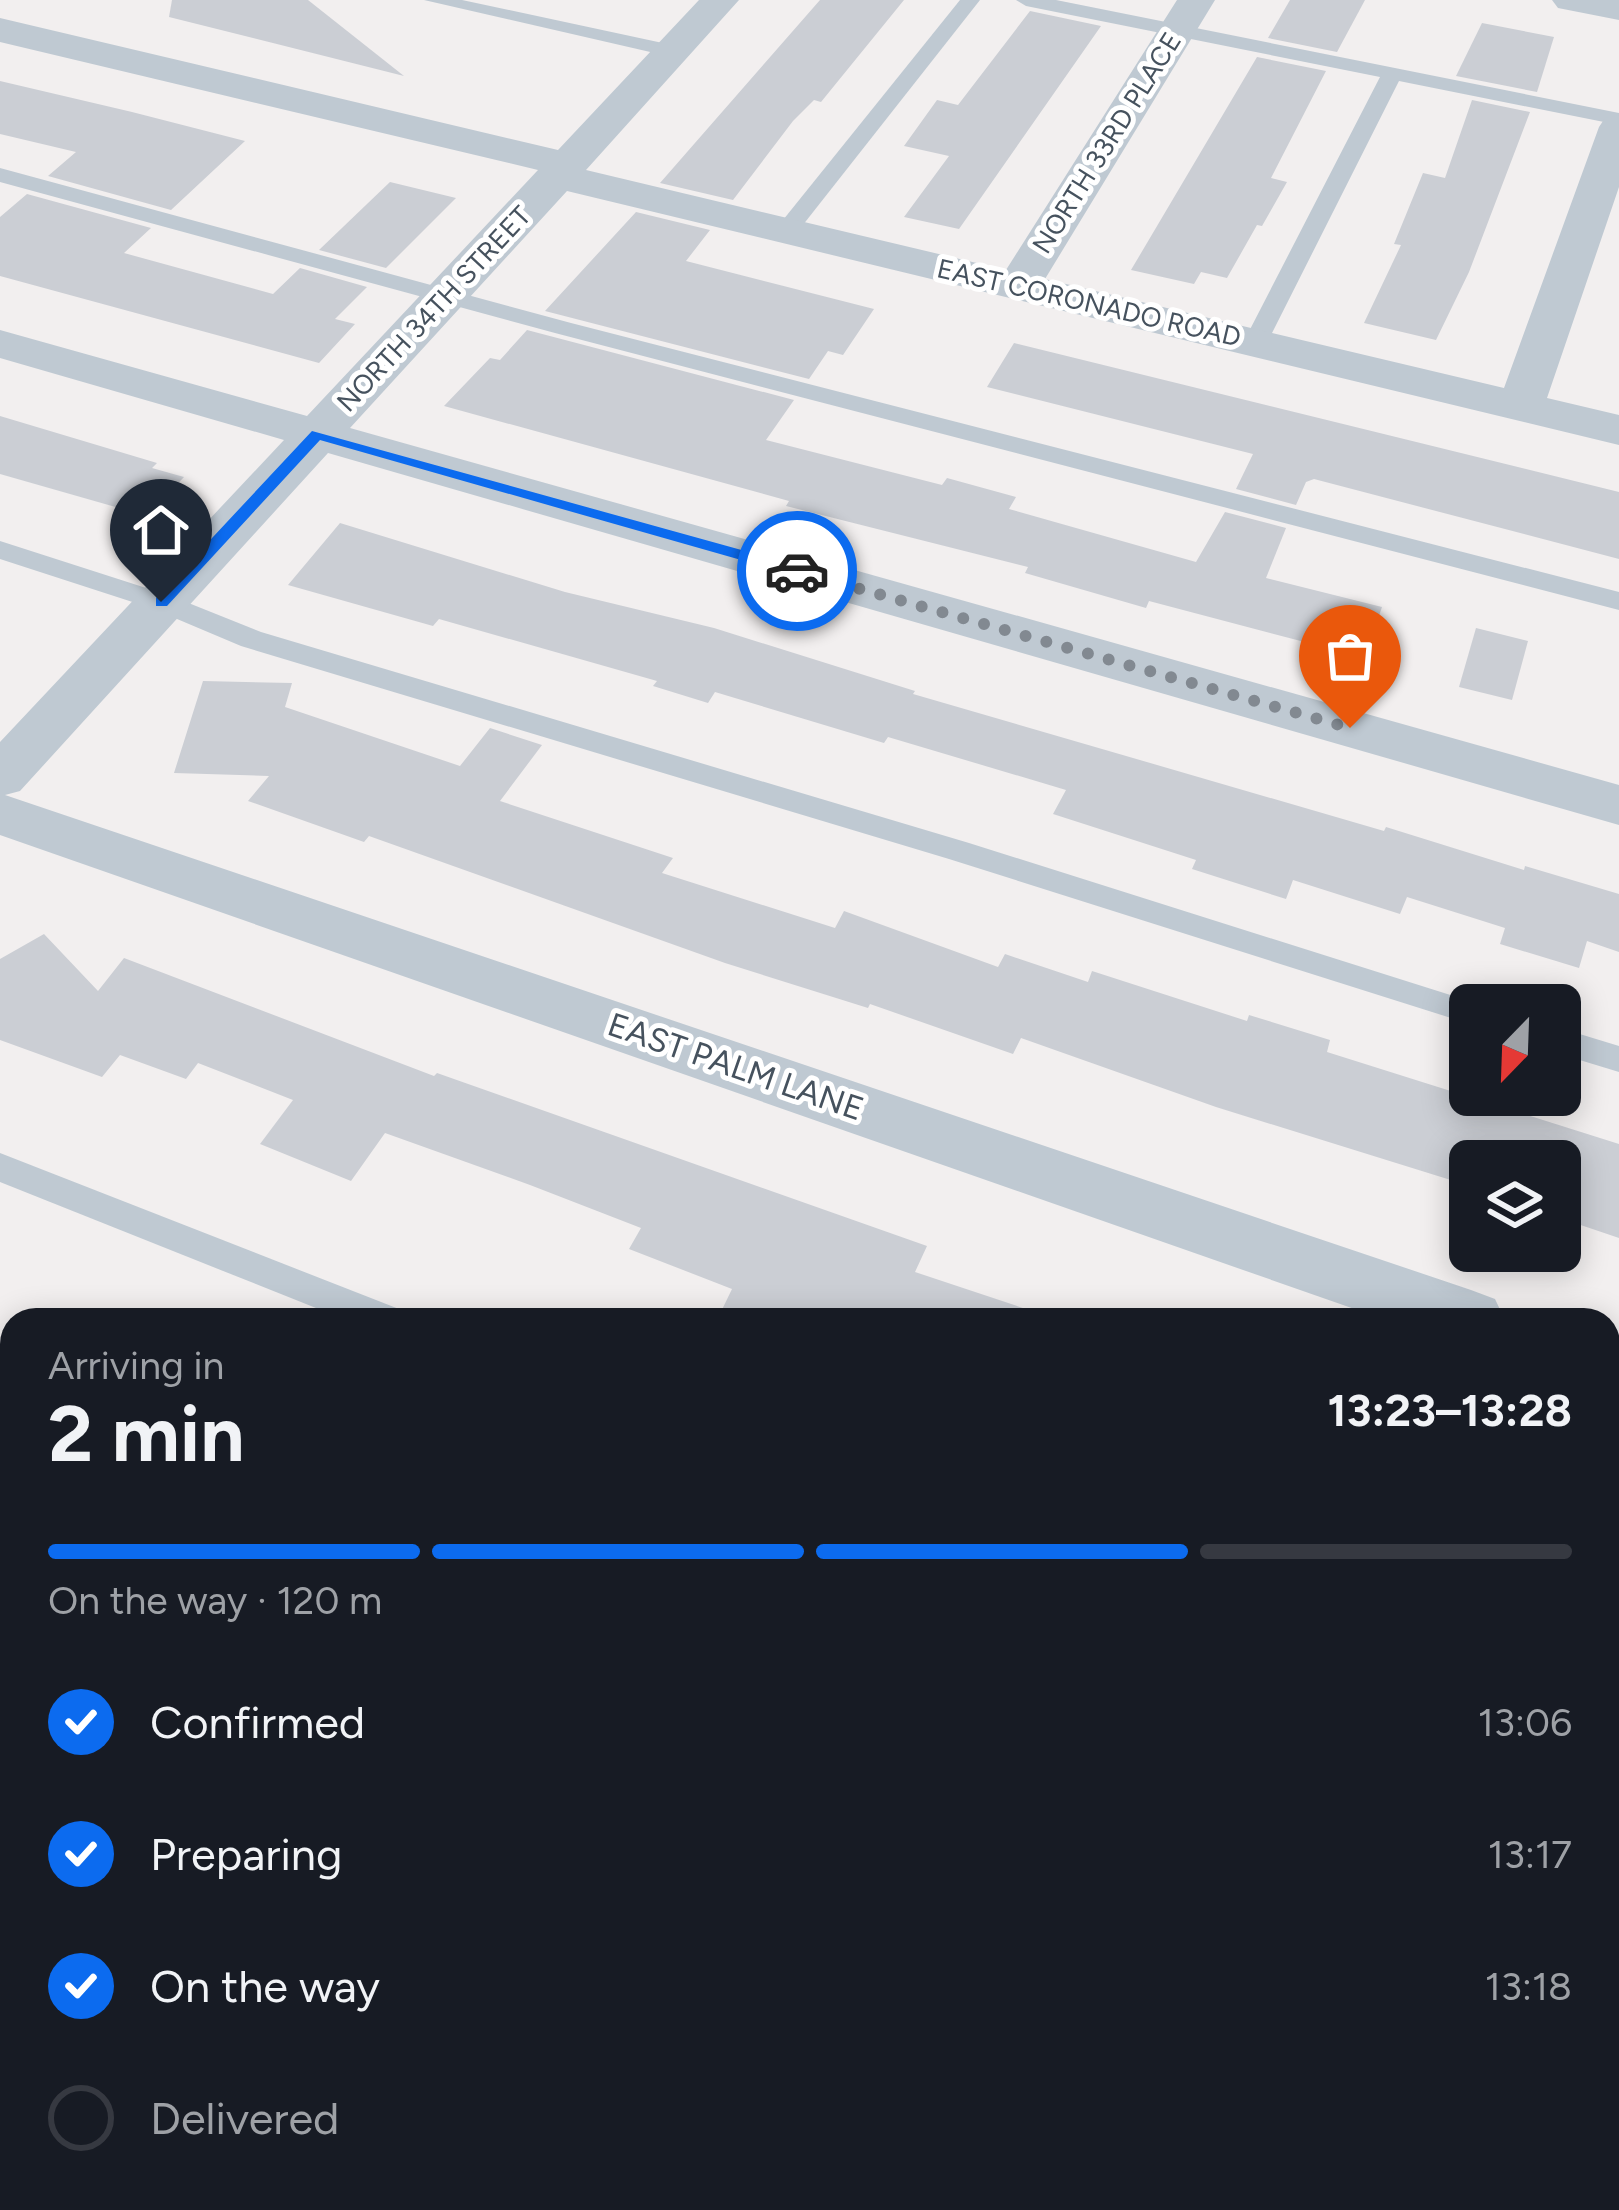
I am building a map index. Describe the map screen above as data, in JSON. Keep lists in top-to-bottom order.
{
  "streets": {
    "street": [
      "NORTH 33RD PLACE",
      "EAST CORONADO ROAD",
      "NORTH 34TH STREET",
      "EAST PALM LANE"
    ]
  },
  "crossings": [
    ["NORTH 33RD PLACE", "EAST CORONADO ROAD"],
    ["EAST CORONADO ROAD", "NORTH 34TH STREET"]
  ],
  "north": "bottom left",
  "page": {
    "heading": ["2 min", "Arriving in", "13:23–13:28"],
    "bar": "On the way · 120 m",
    "list": [
      ["Confirmed", "13:06"],
      ["Preparing", "13:17"],
      ["On the way", "13:18"],
      "Delivered"
    ]
  }
}
